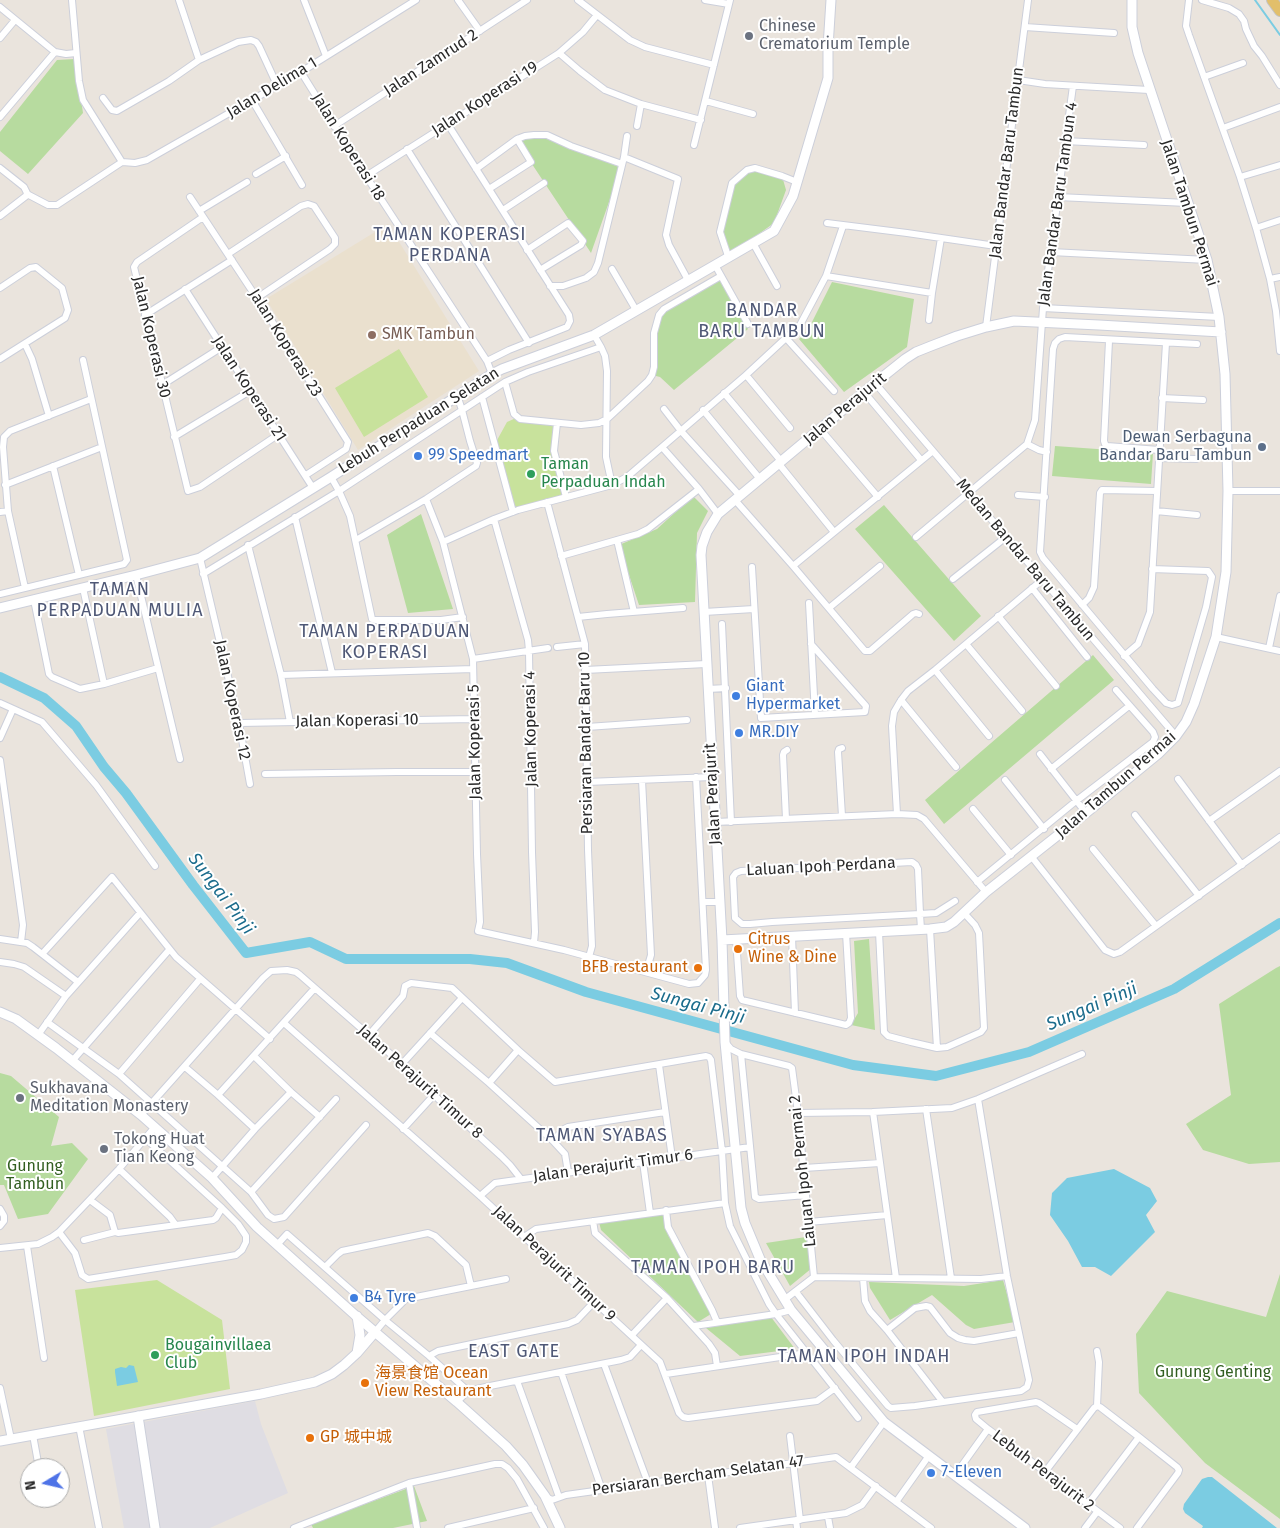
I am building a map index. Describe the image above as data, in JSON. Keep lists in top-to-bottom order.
{
  "streets": {
    "street": [
      "Jalan Zamrud 2",
      "Jalan Delima 1",
      "Jalan Koperasi 19",
      "Jalan Koperasi 18",
      "Jalan Bandar Baru Tambun",
      "Jalan Bandar Baru Tambun 4",
      "Jalan Tambun Permai",
      "Jalan Koperasi 30",
      "Jalan Koperasi 23",
      "Jalan Koperasi 21",
      "Jalan Perajurit",
      "Lebuh Perpaduan Selatan",
      "Medan Bandar Baru Tambun",
      "Jalan Koperasi 12",
      "Jalan Koperasi 10",
      "Jalan Koperasi 4",
      "Jalan Koperasi 5",
      "Persiaran Bandar Baru 10",
      "Laluan Ipoh Perdana",
      "Jalan Perajurit Timur 8",
      "Jalan Perajurit Timur 6",
      "Laluan Ipoh Permai 2",
      "Jalan Perajurit Timur 9",
      "Lebuh Perajurit 2",
      "Persiaran Bercham Selatan 47"
    ]
  },
  "crossings": [
    ["Jalan Zamrud 2", "Jalan Koperasi 18"],
    ["Jalan Delima 1", "Jalan Koperasi 18"],
    ["Jalan Koperasi 19", "Jalan Koperasi 18"],
    ["Jalan Koperasi 18", "Lebuh Perpaduan Selatan"],
    ["Jalan Bandar Baru Tambun", "Jalan Perajurit"],
    ["Jalan Bandar Baru Tambun 4", "Jalan Perajurit"],
    ["Jalan Tambun Permai", "Jalan Perajurit"],
    ["Jalan Tambun Permai", "Medan Bandar Baru Tambun"],
    ["Jalan Tambun Permai", "Laluan Ipoh Perdana"],
    ["Jalan Koperasi 30", "Jalan Koperasi 23"],
    ["Jalan Koperasi 30", "Jalan Koperasi 21"],
    ["Jalan Koperasi 23", "Jalan Koperasi 21"],
    ["Jalan Koperasi 21", "Lebuh Perpaduan Selatan"],
    ["Jalan Perajurit", "Medan Bandar Baru Tambun"],
    ["Jalan Perajurit", "Jalan Perajurit Timur 6"],
    ["Jalan Perajurit", "Lebuh Perajurit 2"],
    ["Lebuh Perpaduan Selatan", "Jalan Koperasi 12"],
    ["Jalan Koperasi 12", "Jalan Koperasi 10"],
    ["Jalan Koperasi 10", "Jalan Koperasi 5"],
    ["Jalan Koperasi 4", "Jalan Koperasi 5"],
    ["Jalan Perajurit Timur 8", "Jalan Perajurit Timur 6"],
    ["Jalan Perajurit Timur 6", "Jalan Perajurit Timur 9"]
  ],
  "districts": [
    "TAMAN KOPERASI PERDANA",
    "BANDAR BARU TAMBUN",
    "TAMAN PERPADUAN MULIA",
    "TAMAN PERPADUAN KOPERASI",
    "TAMAN SYABAS",
    "TAMAN IPOH BARU",
    "EAST GATE",
    "TAMAN IPOH INDAH"
  ],
  "water": ["Sungai Pinji"],
  "parks": ["Gunung Tambun", "Gunung Genting"],
  "places": [
    "Chinese Crematorium Temple",
    "SMK Tambun",
    "Dewan Serbaguna Bandar Baru Tambun",
    "99 Speedmart",
    "Taman Perpaduan Indah",
    "Giant Hypermarket",
    "MR.DIY",
    "Citrus Wine & Dine",
    "BFB restaurant",
    "Sukhavana Meditation Monastery",
    "Tokong Huat Tian Keong",
    "B4 Tyre",
    "Bougainvillaea Club",
    "海景食馆 Ocean View Restaurant",
    "GP 城中城",
    "7-Eleven"
  ],
  "north": "left"
}
